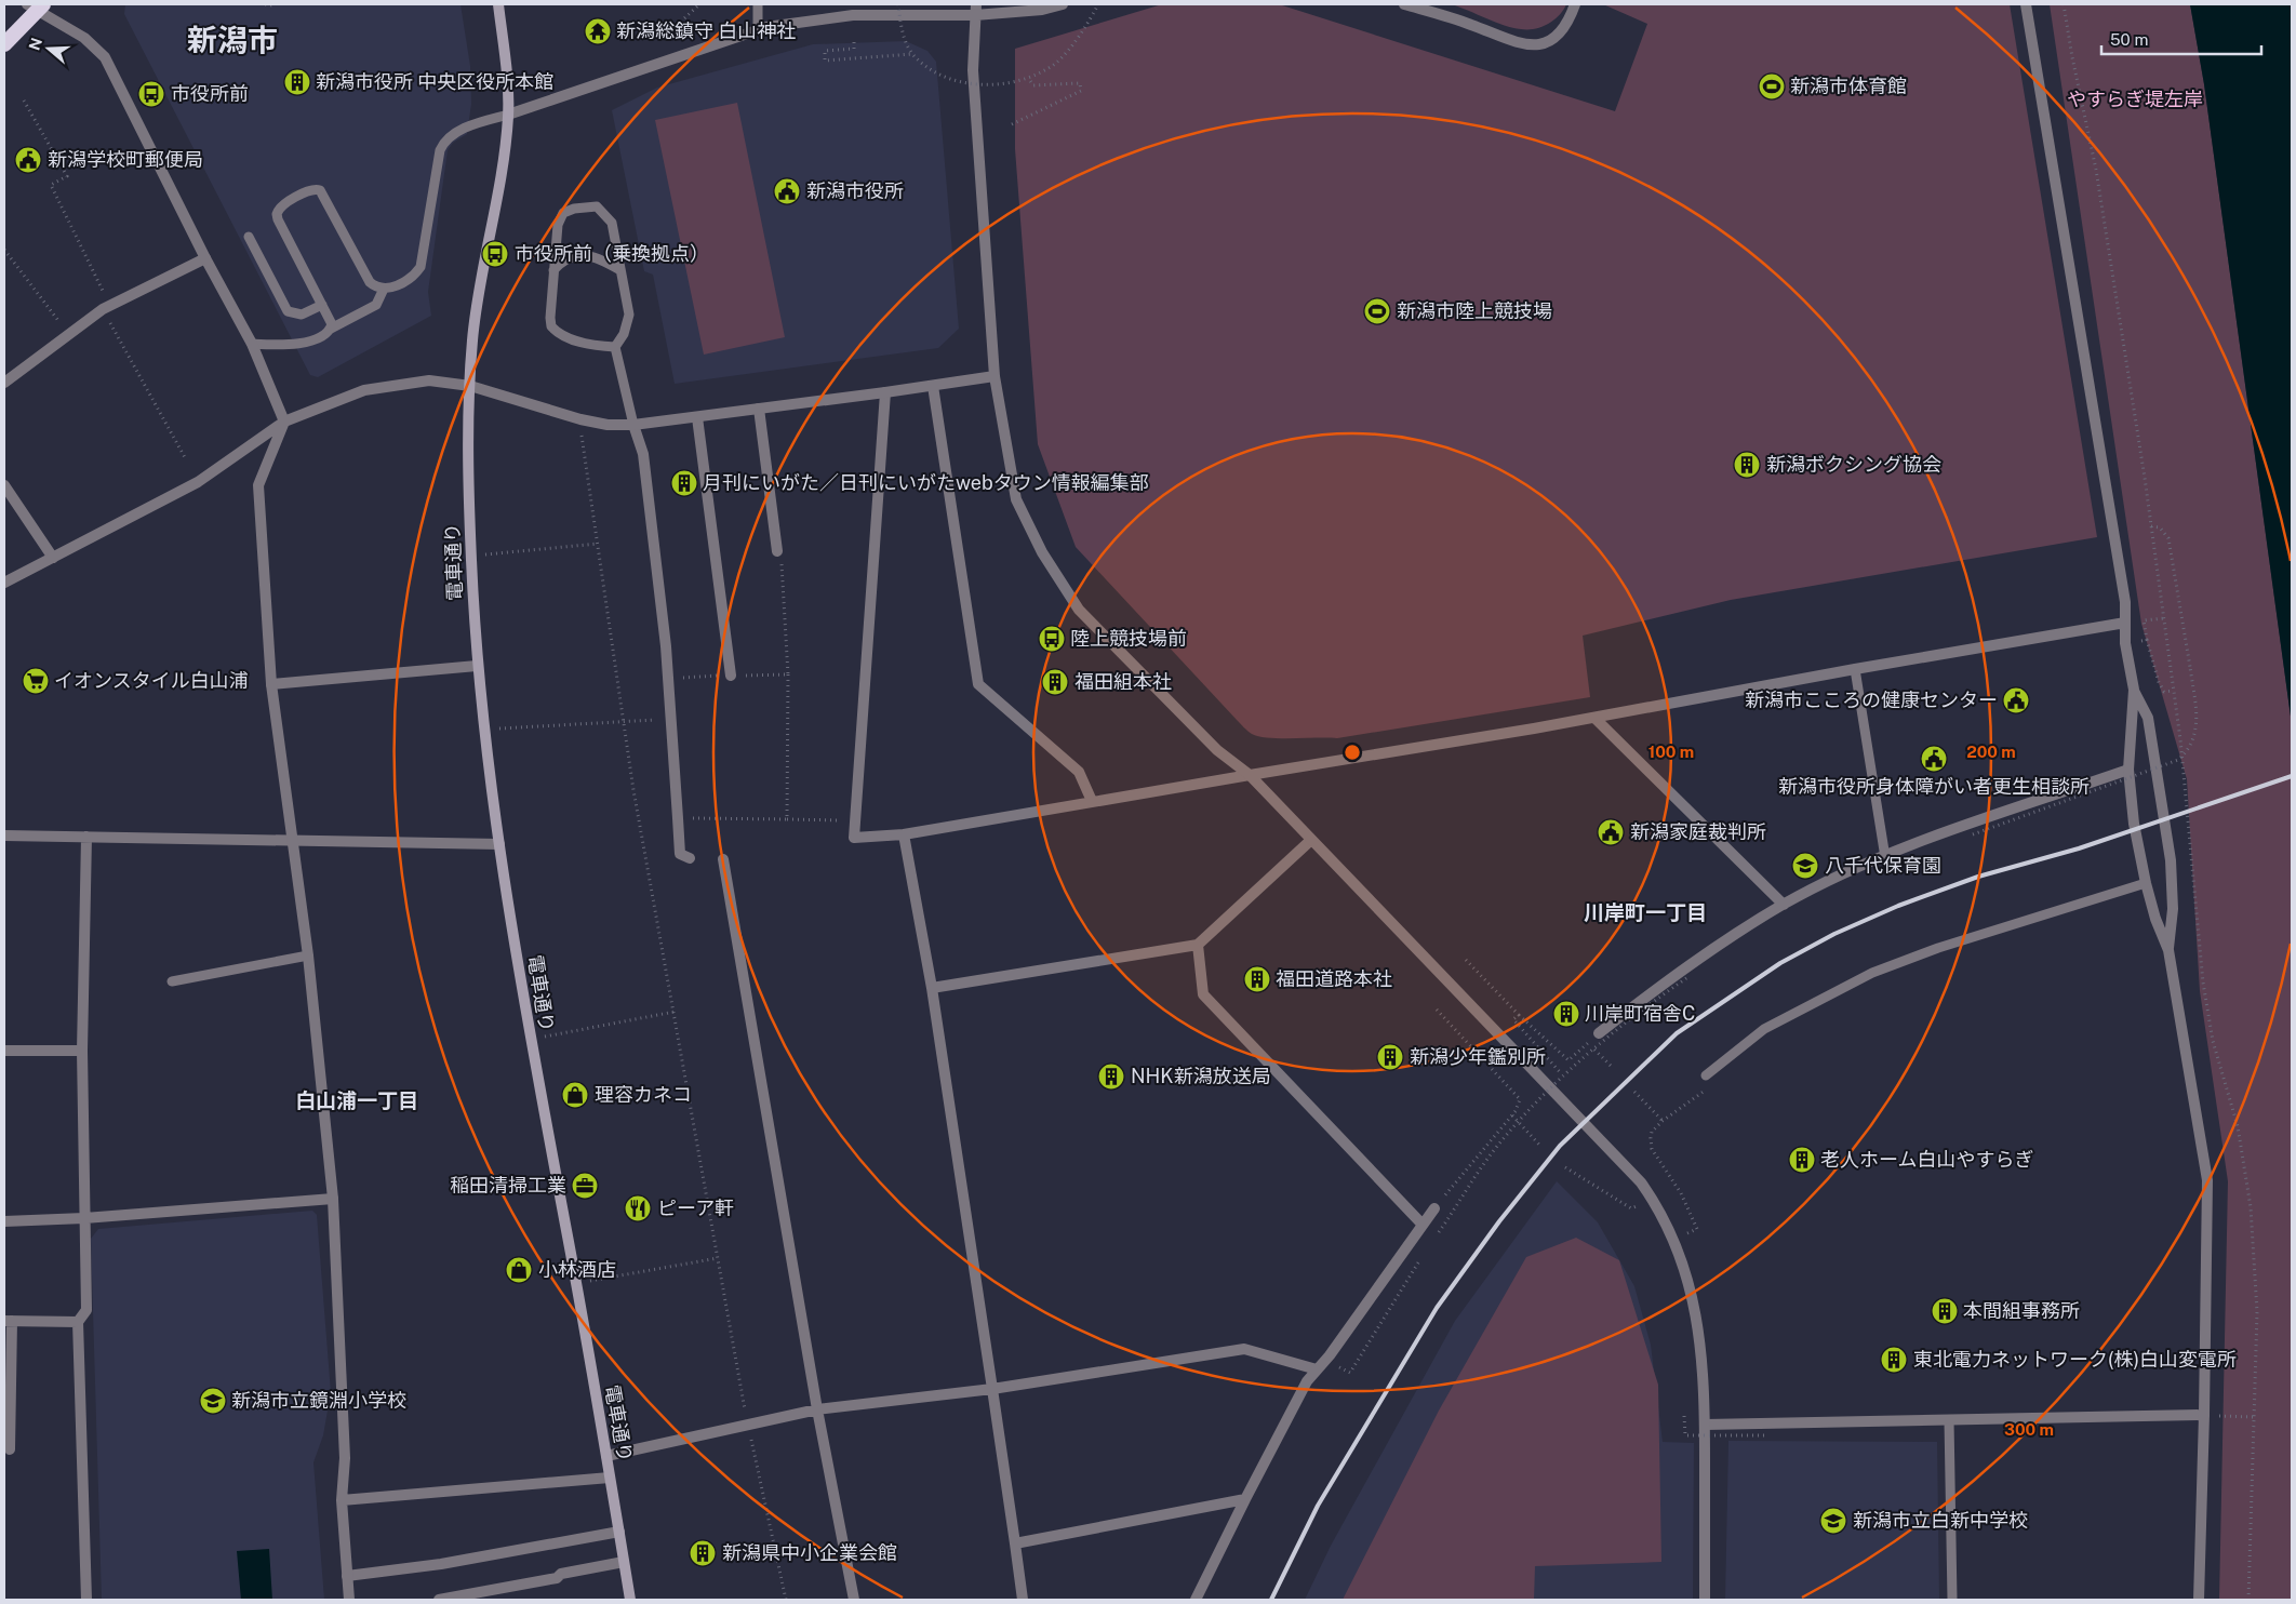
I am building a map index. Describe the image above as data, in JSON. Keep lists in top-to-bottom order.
{
  "streets": {
    "main road": ["電車通り"]
  },
  "districts": ["新潟市", "川岸町一丁目", "白山浦一丁目"],
  "parks": ["やすらぎ堤左岸"],
  "places": {
    "temple": ["新潟総鎮守 白山神社"],
    "building": [
      "新潟市役所 中央区役所本館",
      "新潟ボクシング協会",
      "月刊にいがた／日刊にいがたwebタウン情報編集部",
      "福田組本社",
      "福田道路本社",
      "川岸町宿舎C",
      "新潟少年鑑別所",
      "NHK新潟放送局",
      "老人ホーム白山やすらぎ",
      "本間組事務所",
      "東北電力ネットワーク(株)白山変電所",
      "新潟県中小企業会館"
    ],
    "sports": ["新潟市体育館", "新潟市陸上競技場"],
    "bus stop": ["市役所前", "市役所前（乗換拠点）", "陸上競技場前"],
    "public building": [
      "新潟学校町郵便局",
      "新潟市役所",
      "新潟市こころの健康センター",
      "新潟市役所身体障がい者更生相談所",
      "新潟家庭裁判所"
    ],
    "supermarket": ["イオンスタイル白山浦"],
    "school or university": ["八千代保育園", "新潟市立鏡淵小学校", "新潟市立白新中学校"],
    "shop": ["理容カネコ", "小林酒店"],
    "office": ["稲田清掃工業"],
    "restaurant": ["ピーア軒"]
  },
  "scale_bar": "50 m",
  "north": "left",
  "rings": ["100 m", "200 m", "300 m"]
}
